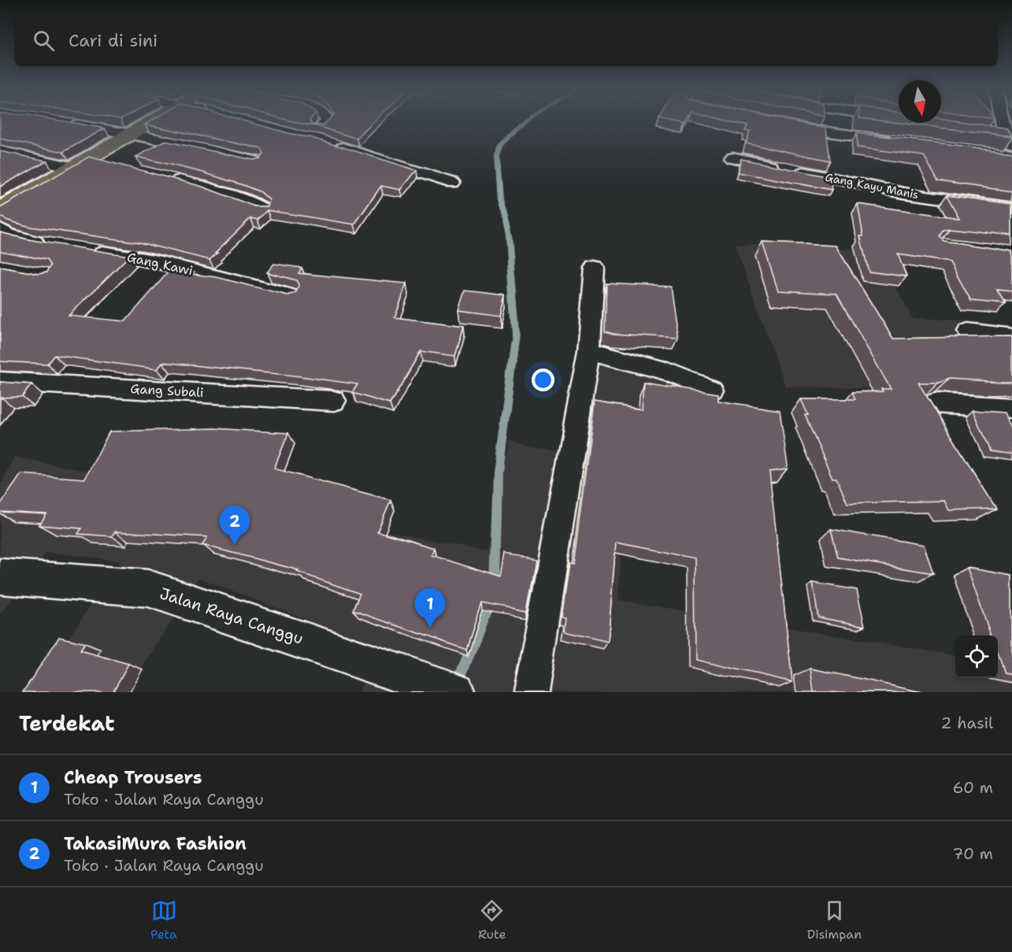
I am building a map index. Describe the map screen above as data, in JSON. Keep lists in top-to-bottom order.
{
  "streets": {
    "main road": ["Jalan Raya Canggu"],
    "street": ["Gang Kayu Manis", "Gang Kawi", "Gang Subali"]
  },
  "north": "bottom",
  "page": {
    "search": "Cari di sini",
    "pins": ["2", "1"],
    "heading": ["Terdekat", "2 hasil"],
    "list": [
      {
        "mark": "1",
        "name": "Cheap Trousers",
        "note": "Toko · Jalan Raya Canggu",
        "value": "60 m"
      },
      {
        "mark": "2",
        "name": "TakasiMura Fashion",
        "note": "Toko · Jalan Raya Canggu",
        "value": "70 m"
      }
    ],
    "nav": ["Peta", "Rute", "Disimpan"]
  }
}
